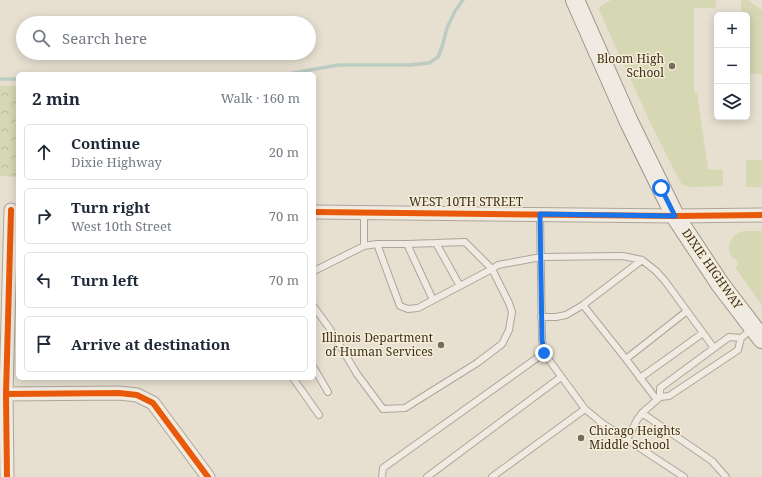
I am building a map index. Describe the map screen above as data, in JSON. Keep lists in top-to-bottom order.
{
  "streets": {
    "main road": ["DIXIE HIGHWAY"],
    "street": ["WEST 10TH STREET"]
  },
  "crossings": [
    ["WEST 10TH STREET", "DIXIE HIGHWAY"]
  ],
  "places": ["Bloom High School", "Illinois Department of Human Services", "Chicago Heights Middle School"],
  "page": {
    "map_buttons": ["+", "−"],
    "search": "Search here",
    "heading": ["2 min", "Walk · 160 m"],
    "list": [
      ["Continue", "Dixie Highway", "20 m"],
      ["Turn right", "West 10th Street", "70 m"],
      ["Turn left", "70 m"],
      "Arrive at destination"
    ]
  }
}
